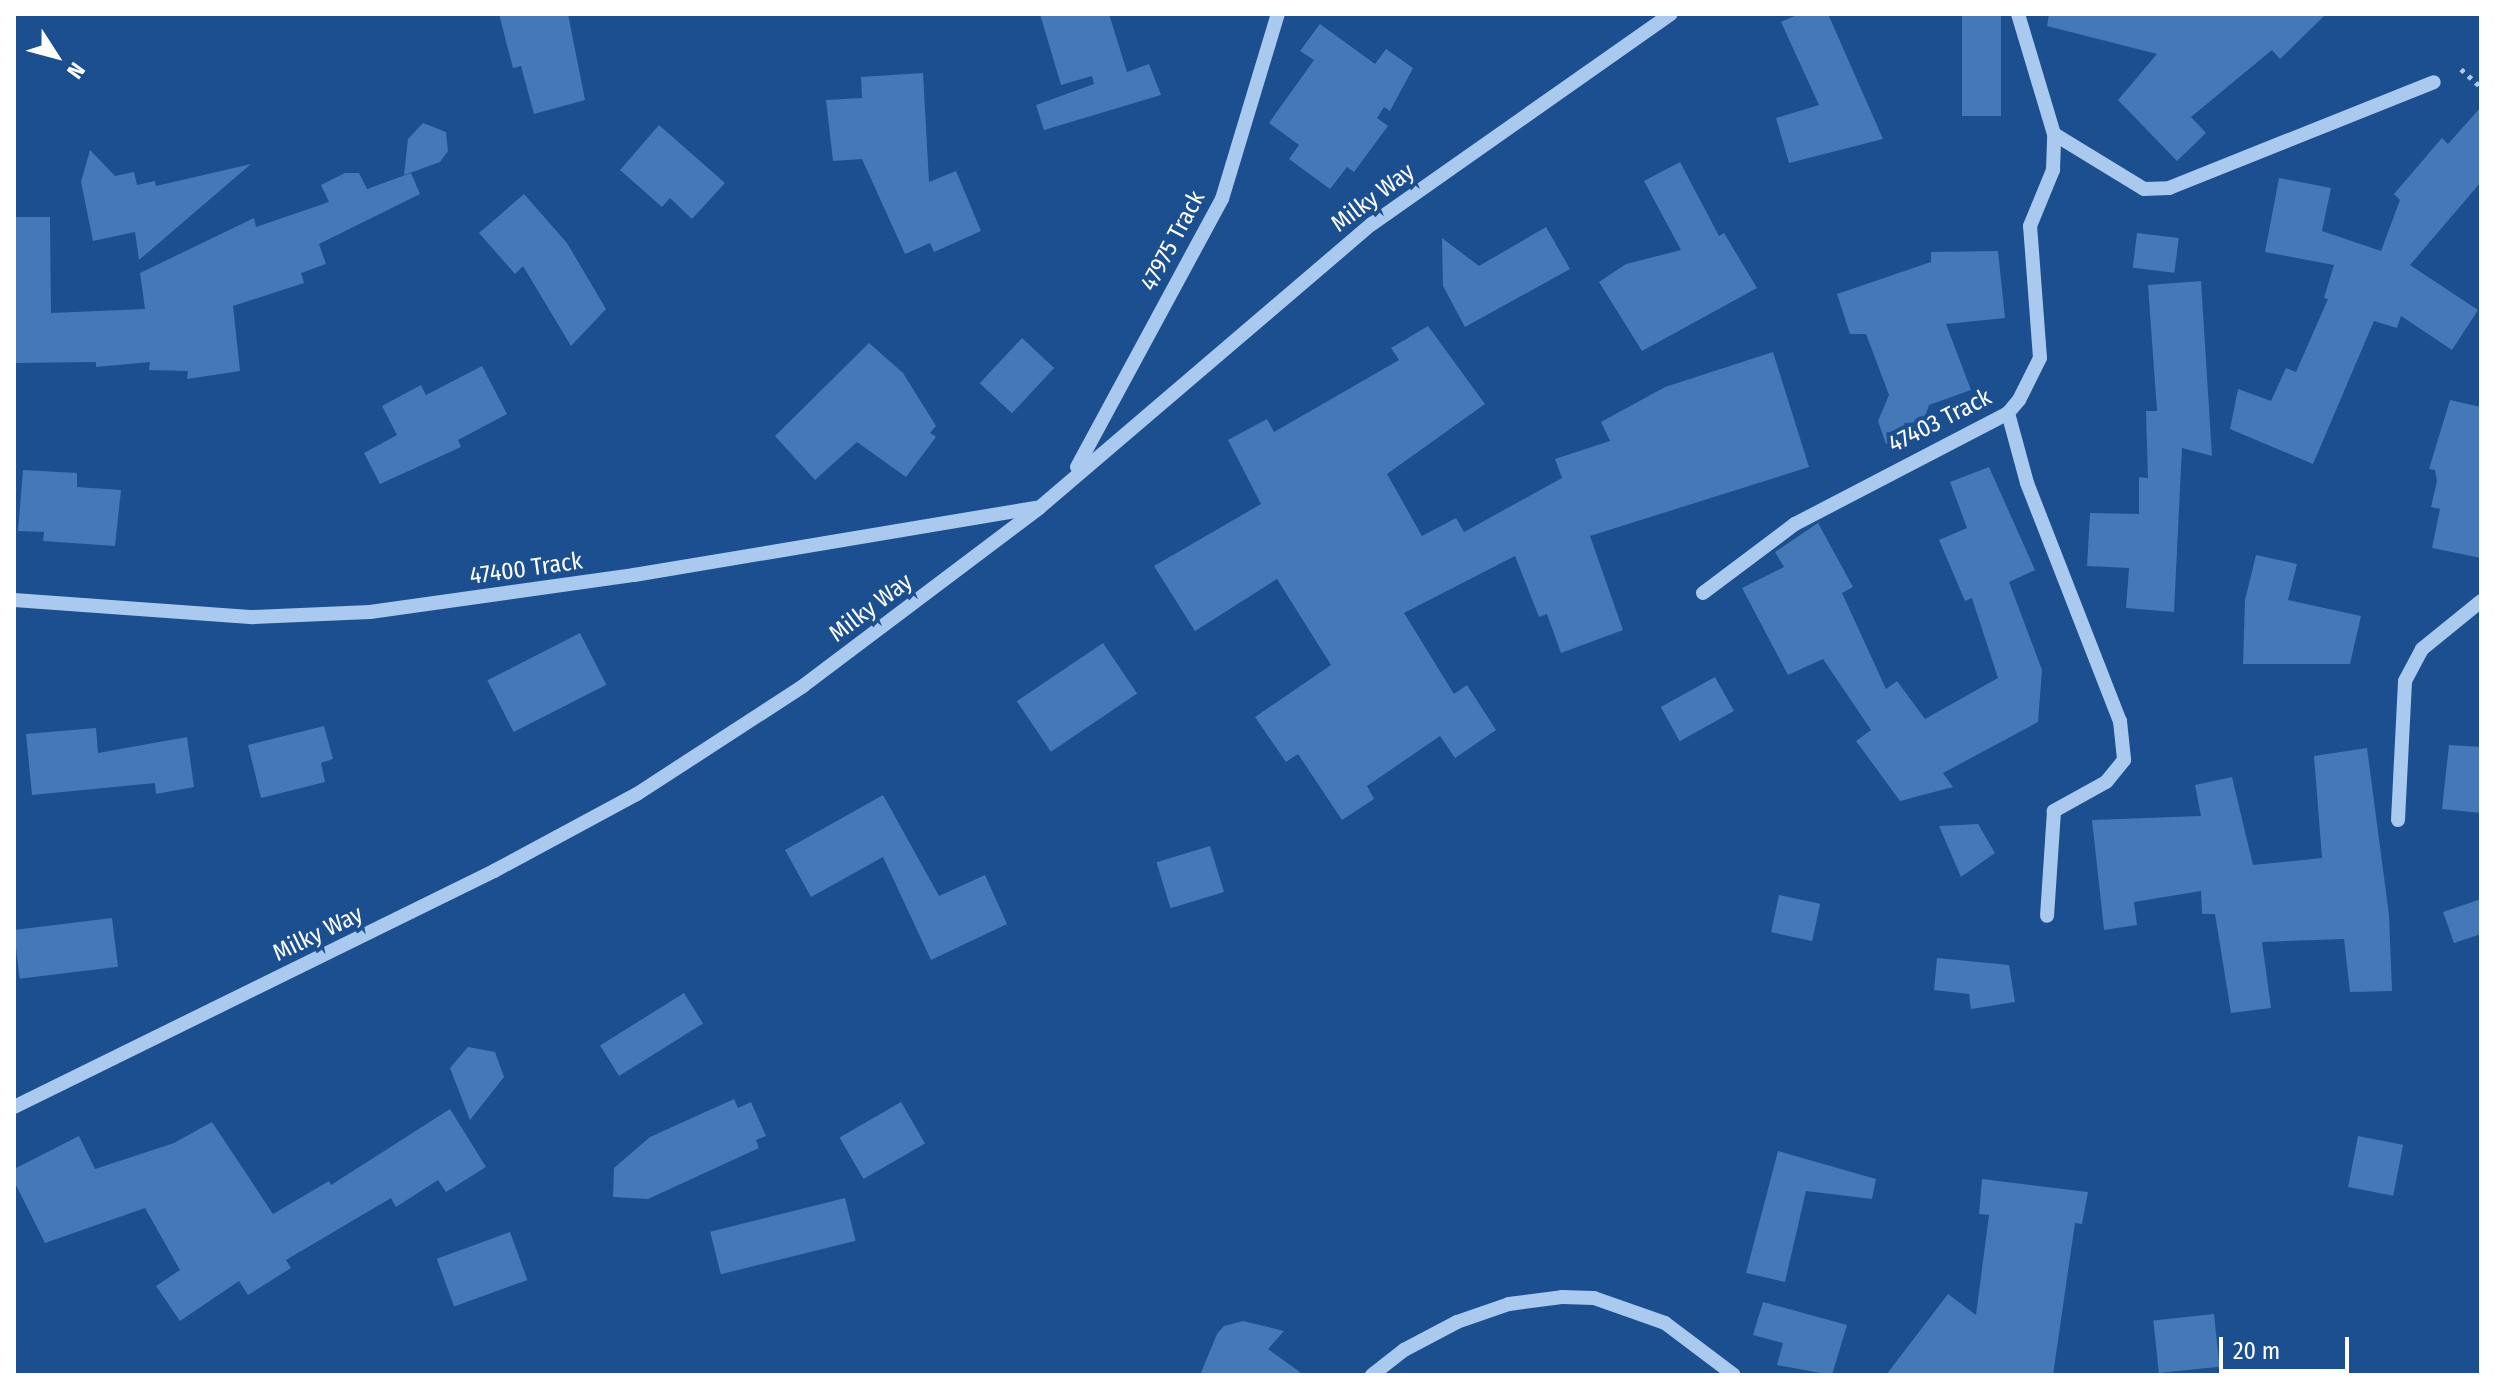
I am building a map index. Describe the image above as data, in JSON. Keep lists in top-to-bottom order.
{
  "streets": {
    "street": [
      "Milky Way",
      "47975 Track",
      "47403 Track",
      "47400 Track"
    ]
  },
  "crossings": [
    ["Milky Way", "47975 Track"],
    ["Milky Way", "47400 Track"]
  ],
  "scale_bar": "20 m",
  "north": "bottom right"
}
